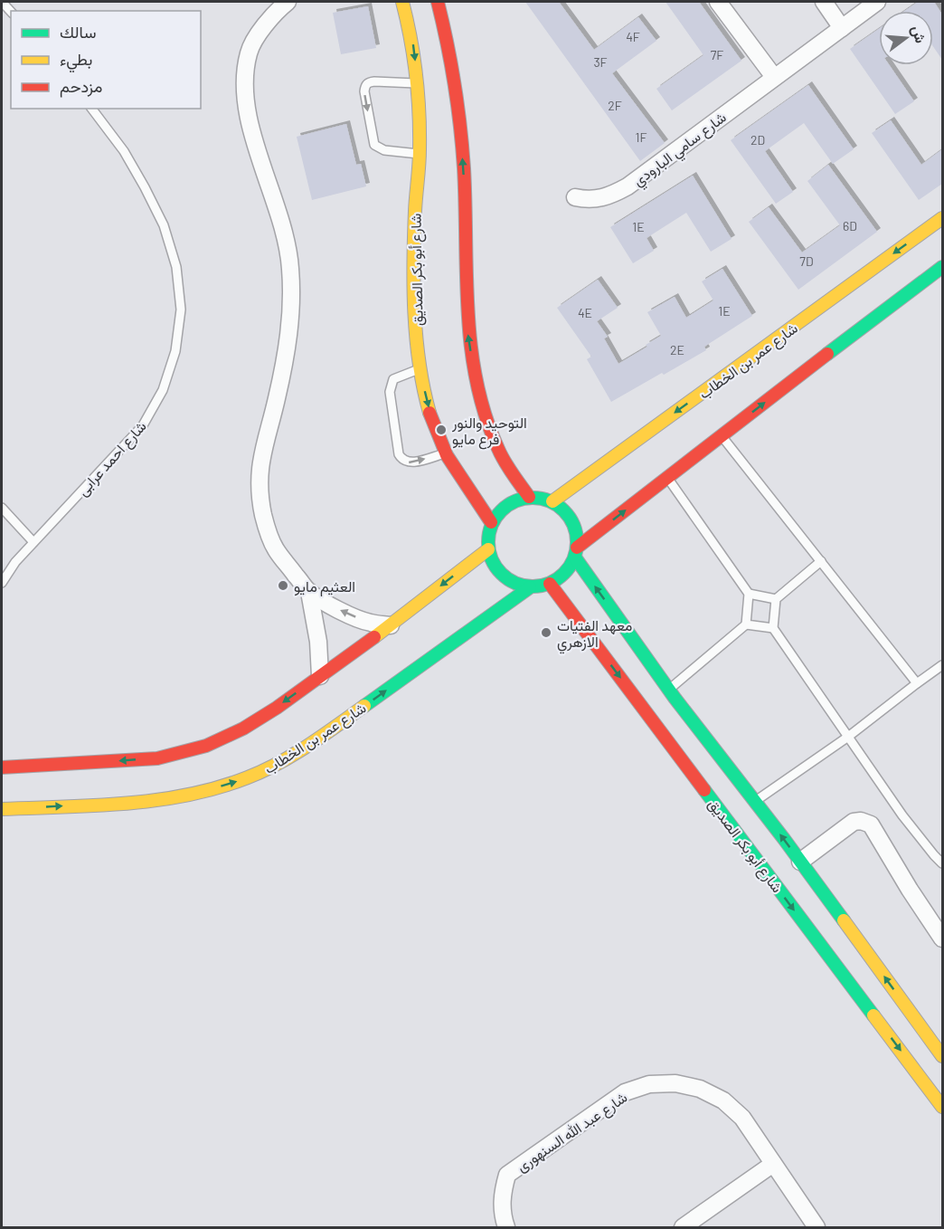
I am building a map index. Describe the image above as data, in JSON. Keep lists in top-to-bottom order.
{
  "streets": {
    "street": [
      "شارع سامي البارودي",
      "شارع أبو بكر الصديق",
      "شارع عمر بن الخطاب",
      "شارع عبد الله السنهورى"
    ],
    "lane": ["شارع احمد عرابى"]
  },
  "crossings": [
    ["شارع أبو بكر الصديق", "شارع عمر بن الخطاب"]
  ],
  "places": ["التوحيد والنور فرع مايو", "العثيم مايو", "معهد الفتيات الازهري"],
  "house_numbers": [
    "4F",
    "7F",
    "3F",
    "2F",
    "1F",
    "2D",
    "6D",
    "1E",
    "7D",
    "1E",
    "4E",
    "2E"
  ],
  "legend": ["سالك", "بطيء", "مزدحم"],
  "north": "right"
}
